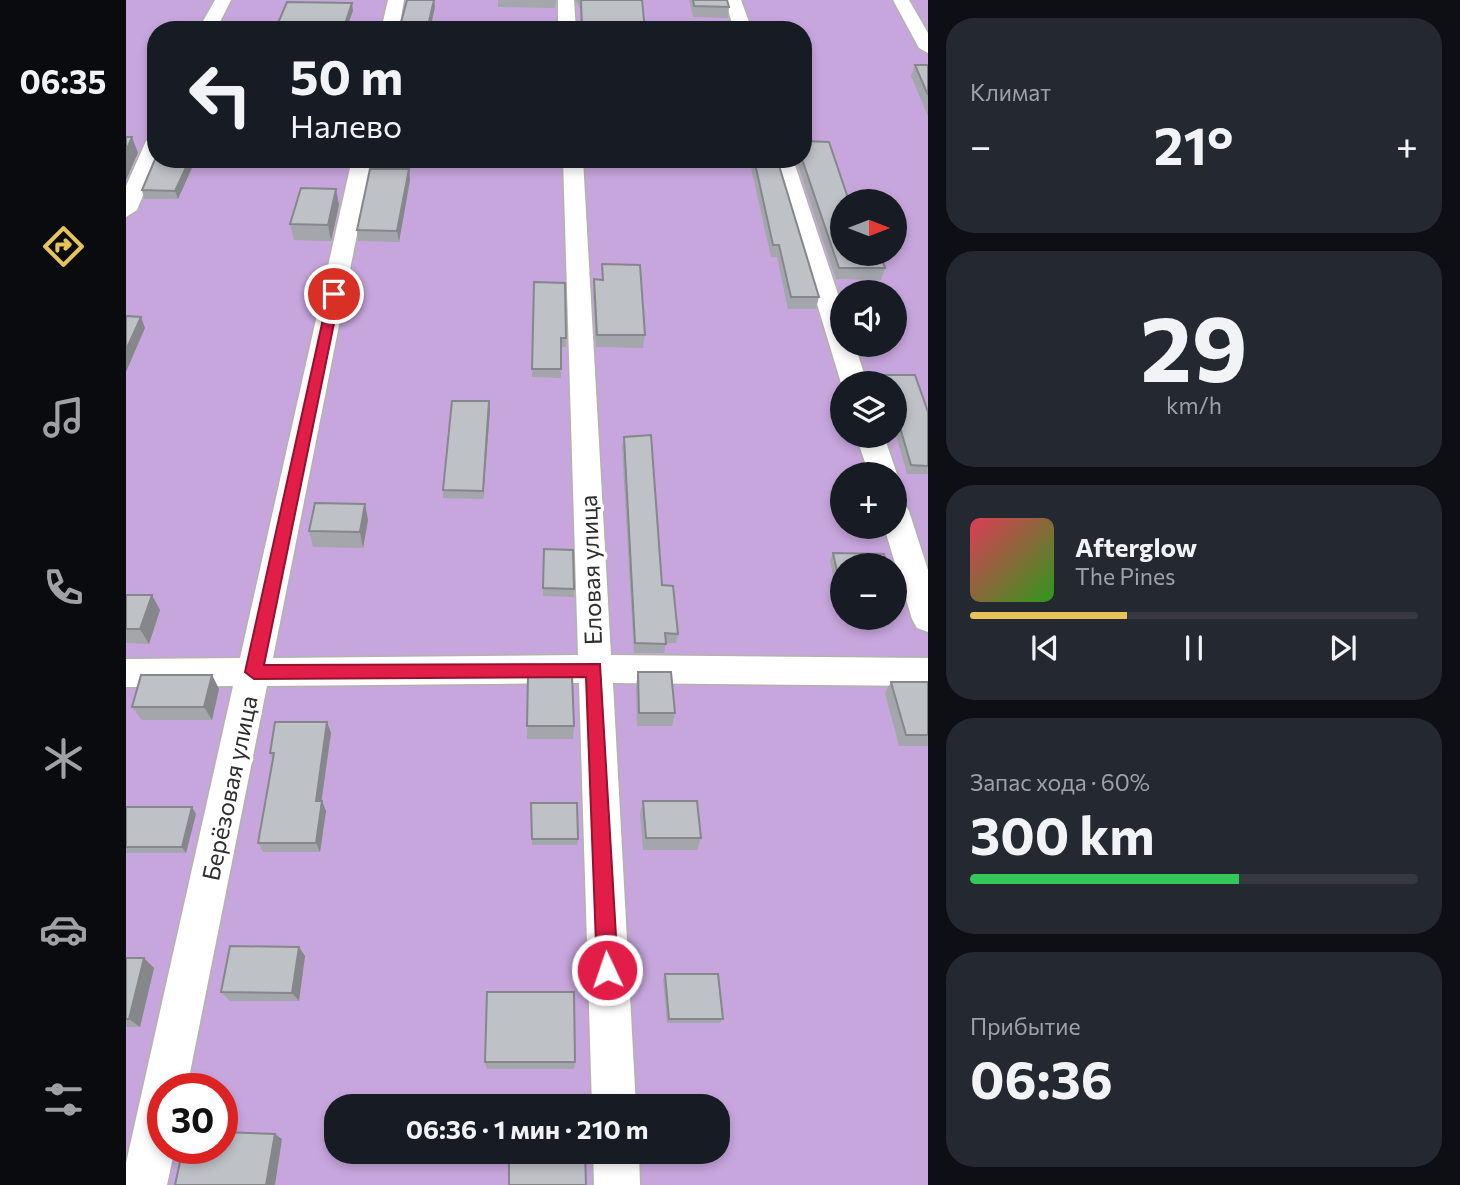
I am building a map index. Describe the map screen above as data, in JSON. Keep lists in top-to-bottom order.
{
  "streets": {
    "street": ["Еловая улица", "Берёзовая улица"]
  },
  "north": "right",
  "page": {
    "tabs": "06:35",
    "tile": [
      "Климат",
      ["29", "km/h"],
      ["Запас хода · 60%", "300 km"],
      ["Прибытие", "06:36"]
    ],
    "turn": ["50 m", "Налево"],
    "heat": ["−", "21°", "+"],
    "map_buttons": ["+", "−"],
    "song": ["Afterglow", "The Pines"],
    "limit": "30",
    "trip": "06:36 · 1 мин · 210 m"
  }
}
